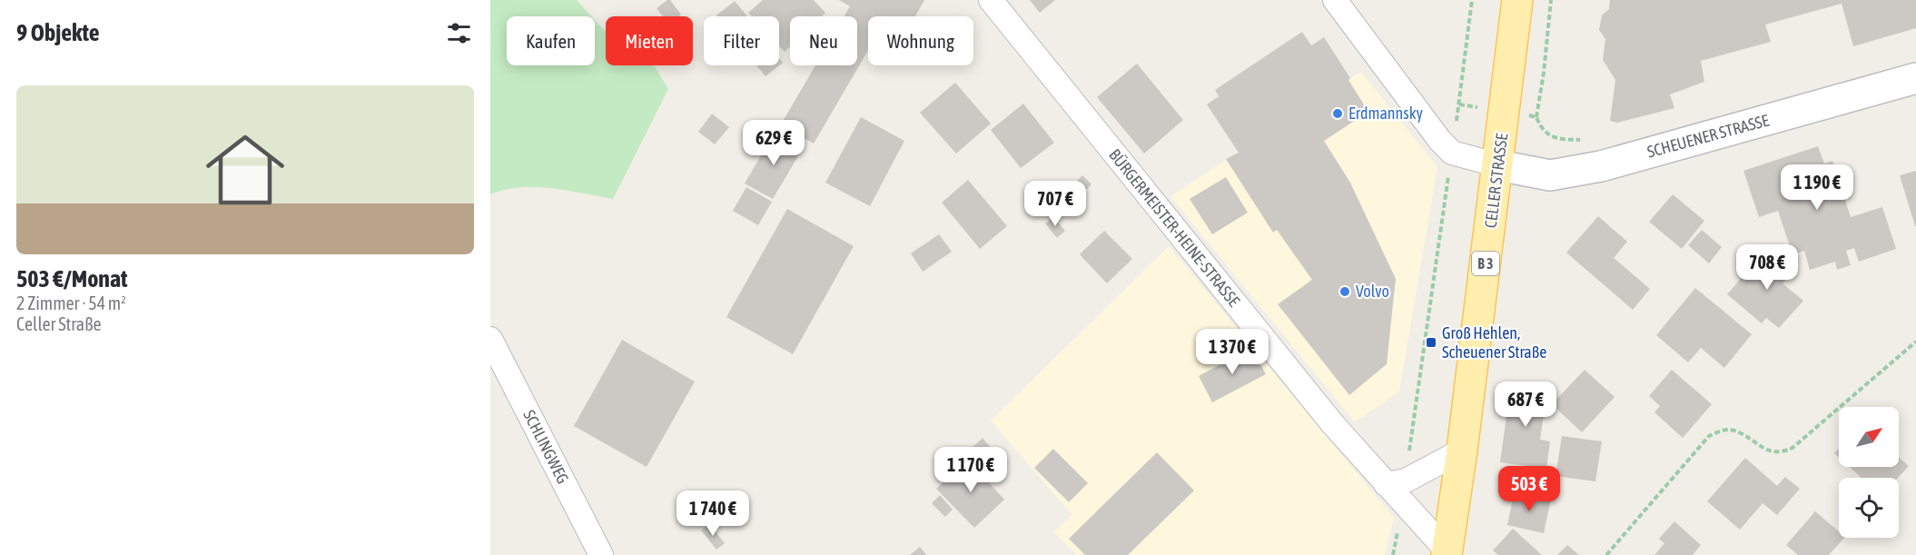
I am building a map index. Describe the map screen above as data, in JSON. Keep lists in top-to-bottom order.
{
  "streets": {
    "main road": ["SCHEUENER STRASSE", "CELLER STRASSE", "B 3"],
    "street": ["BÜRGERMEISTER-HEINE-STRASSE", "SCHLINGWEG"]
  },
  "crossings": [
    ["SCHEUENER STRASSE", "CELLER STRASSE"],
    ["CELLER STRASSE", "BÜRGERMEISTER-HEINE-STRASSE"]
  ],
  "places": {
    "other": ["Erdmannsky", "Volvo"],
    "transit": ["Groß Hehlen, Scheuener Straße"]
  },
  "north": "top right",
  "page": {
    "heading": "9 Objekte",
    "chip": [
      "Kaufen",
      "Mieten",
      "Filter",
      "Neu",
      "Wohnung"
    ],
    "list": [
      {
        "name": "503 €/Monat",
        "note": "2 Zimmer · 54 m² · Celler Straße"
      }
    ],
    "price": [
      "629 €",
      "1 190 €",
      "707 €",
      "708 €",
      "1 370 €",
      "687 €",
      "1 170 €",
      "503 €",
      "1 740 €"
    ]
  }
}
